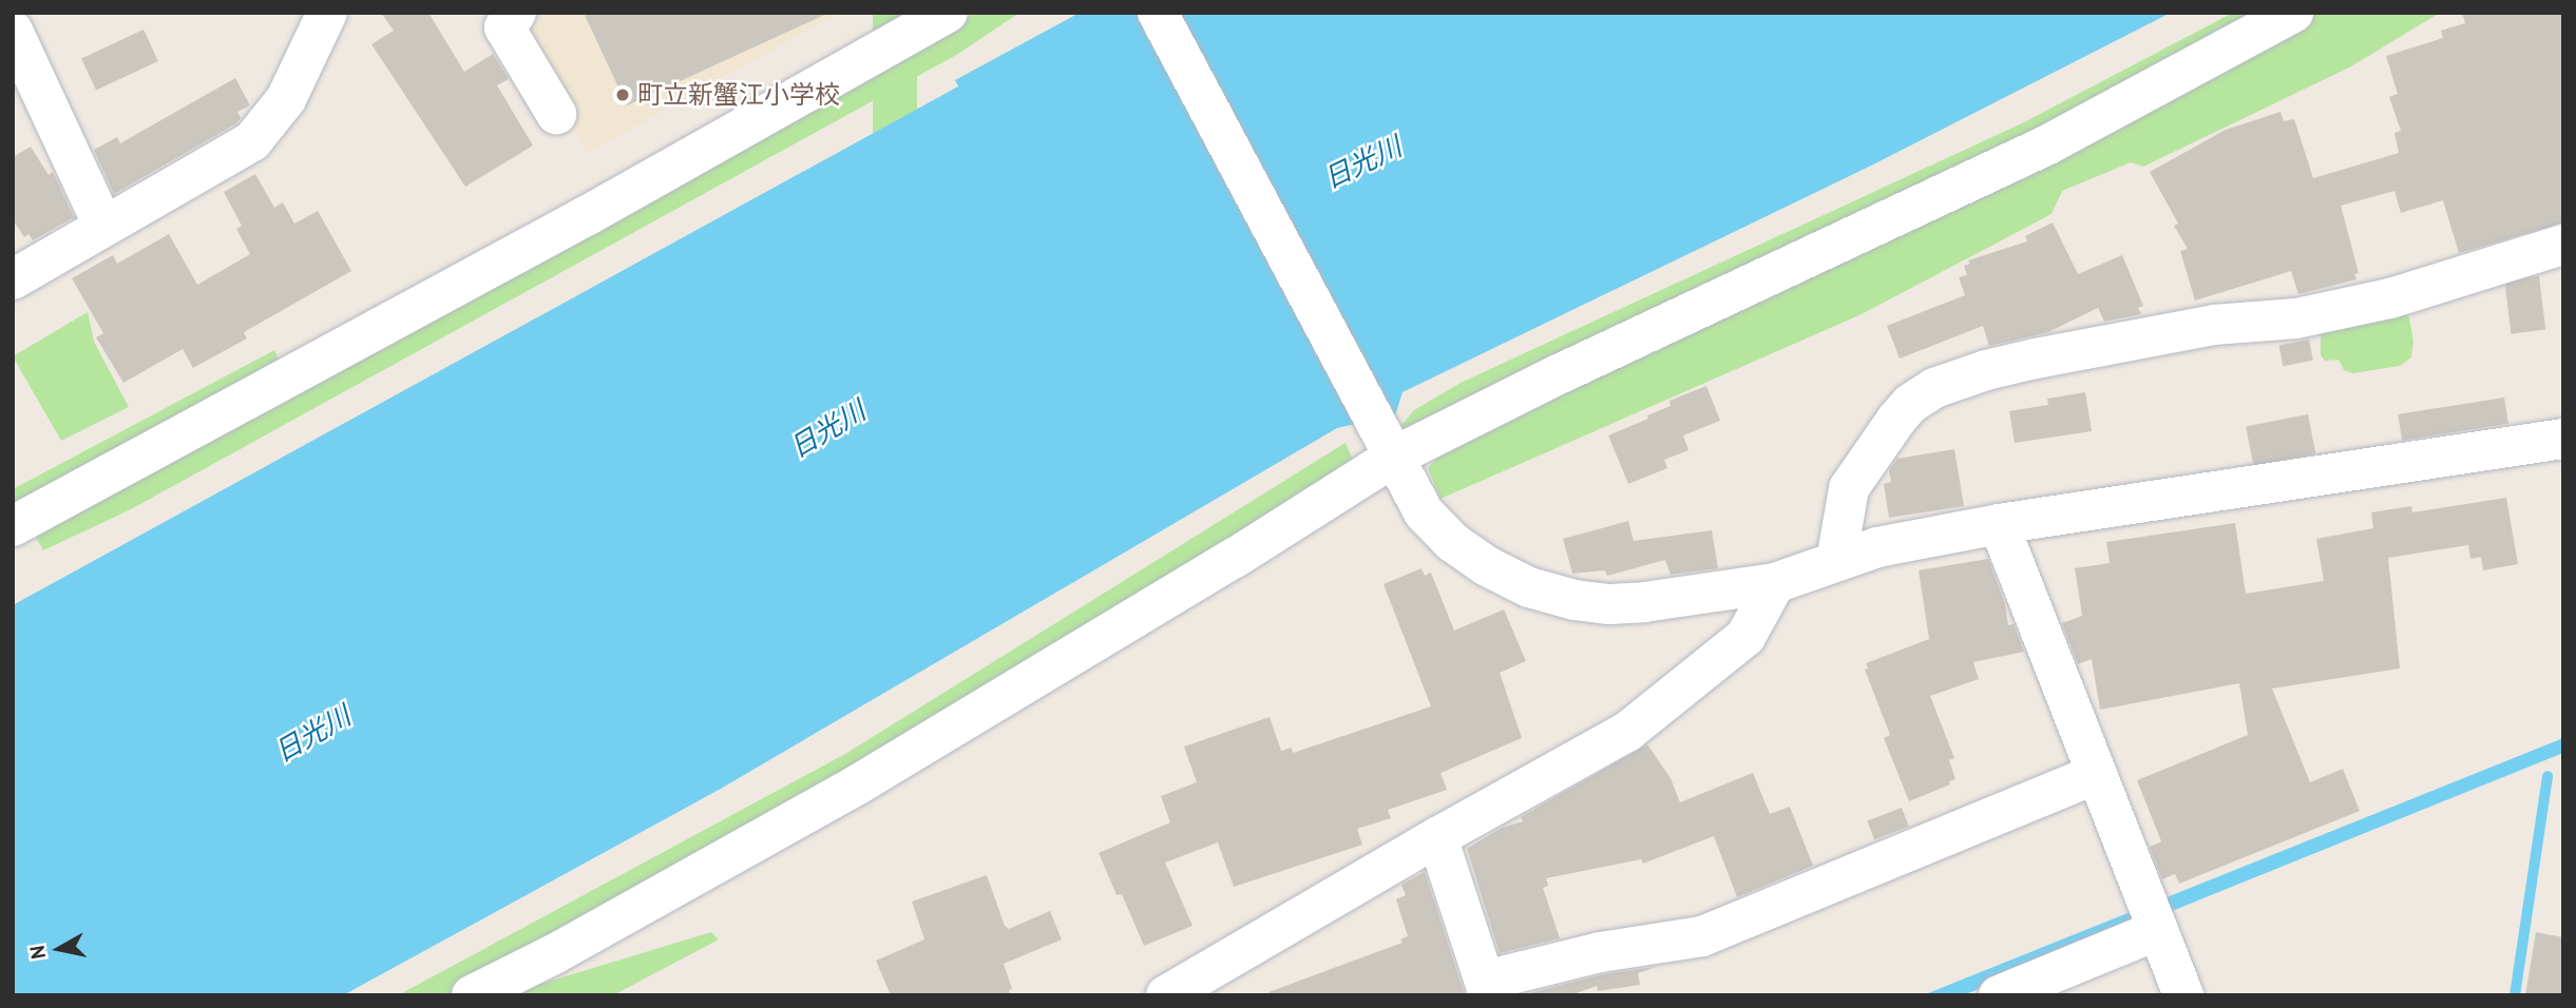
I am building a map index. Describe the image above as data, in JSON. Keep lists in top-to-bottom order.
{
  "water": ["日光川"],
  "places": ["町立新蟹江小学校"],
  "north": "left"
}
